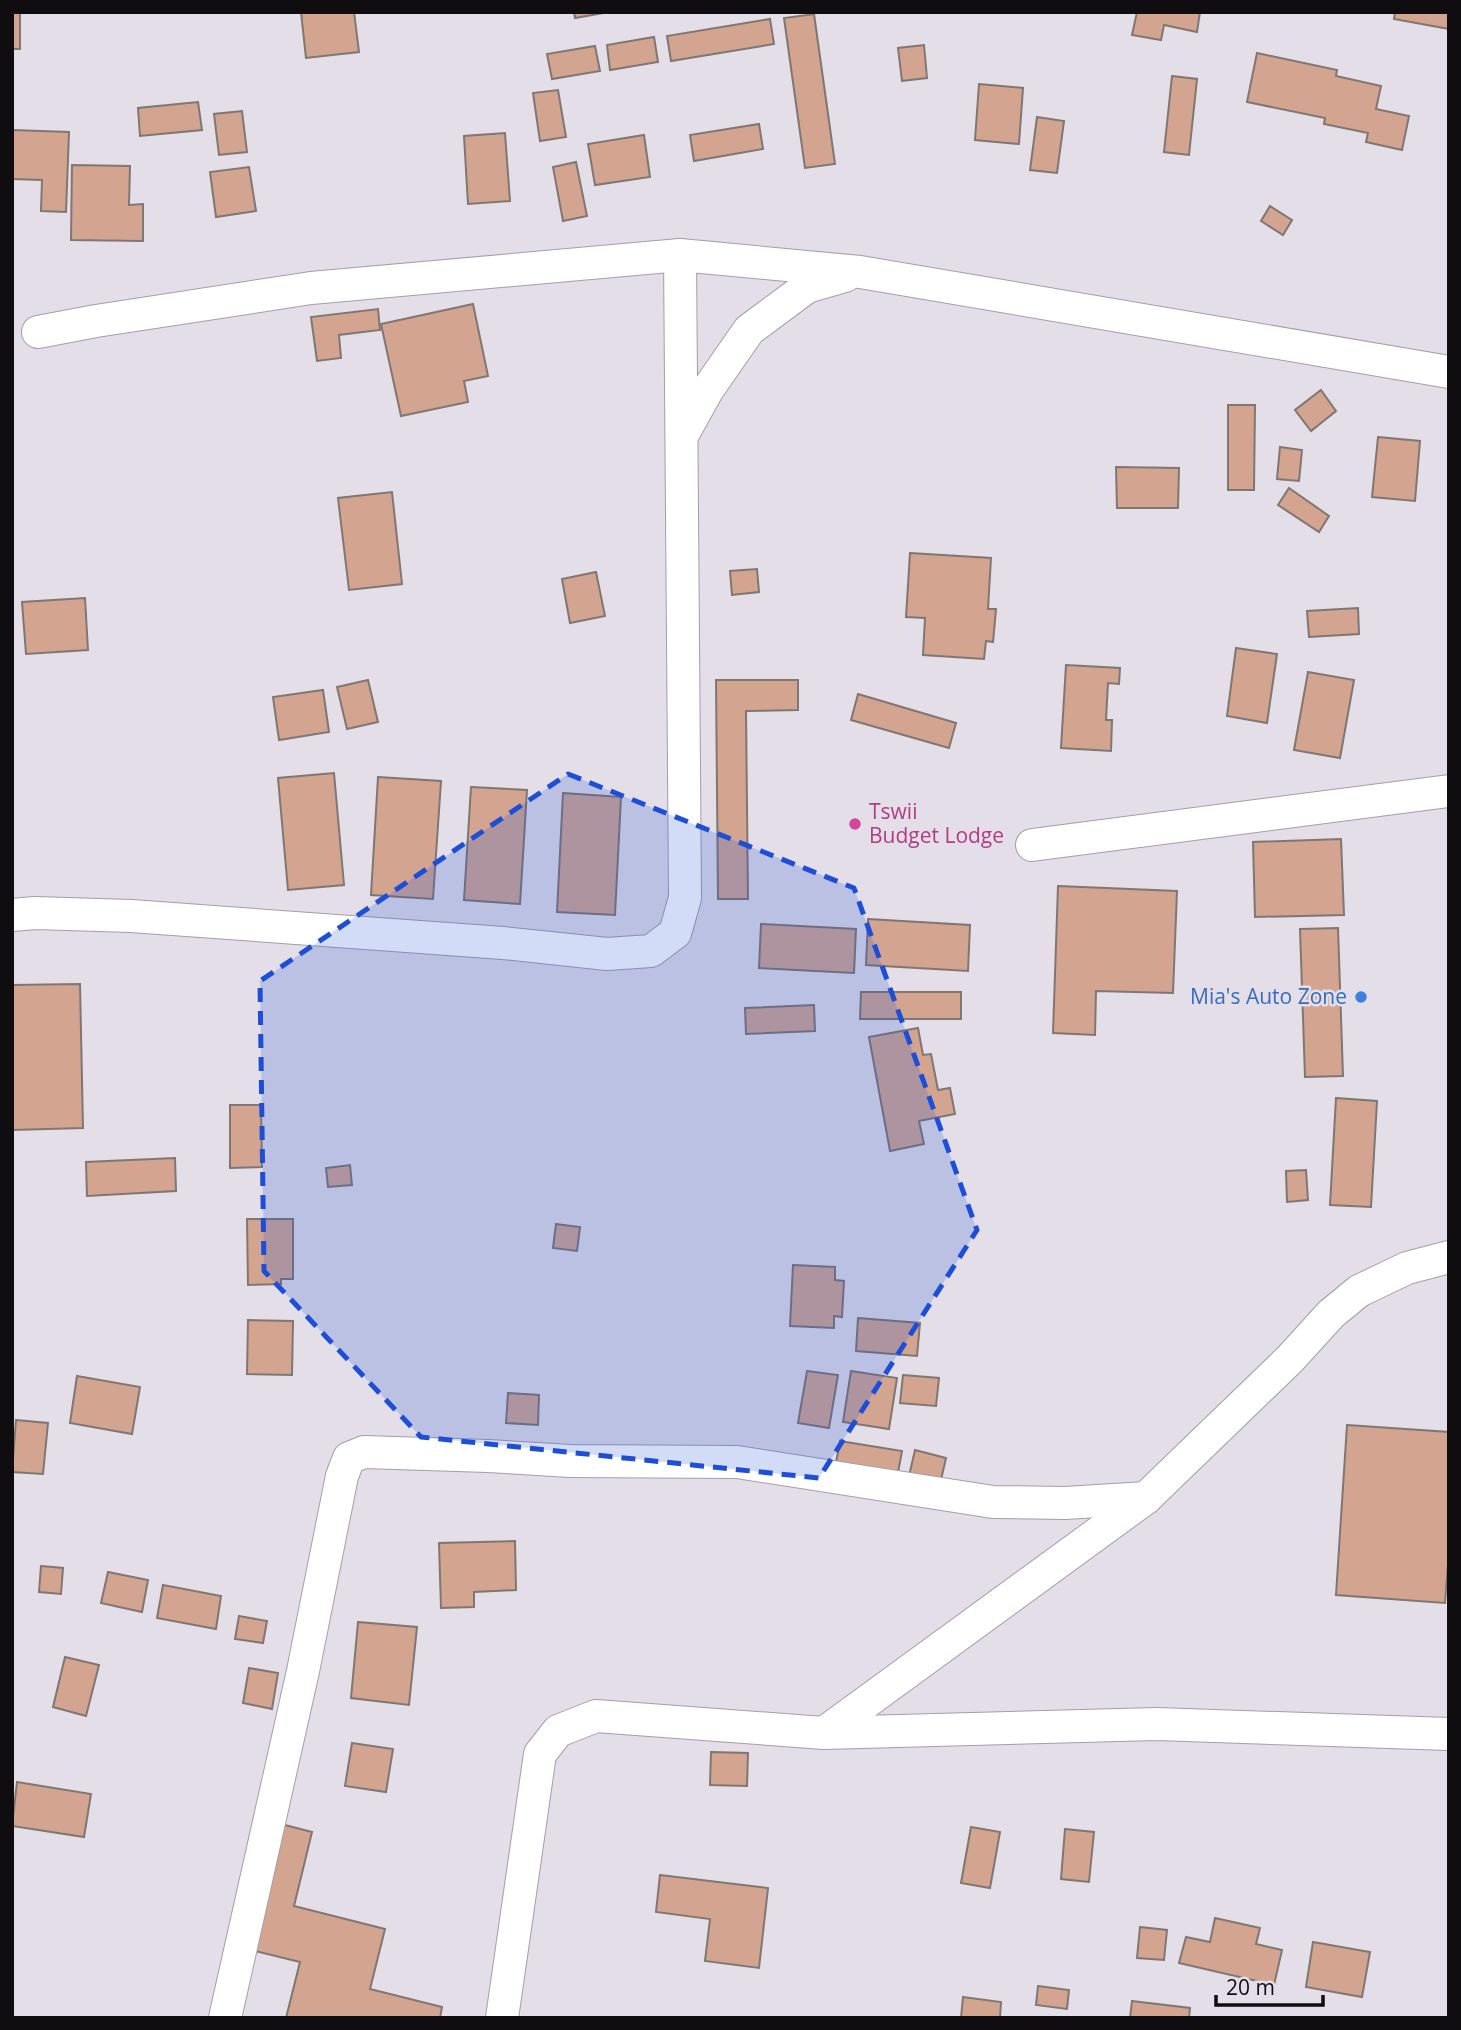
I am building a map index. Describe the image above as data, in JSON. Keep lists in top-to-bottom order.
{
  "places": ["Tswii Budget Lodge", "Mia's Auto Zone"],
  "scale_bar": "20 m"
}
